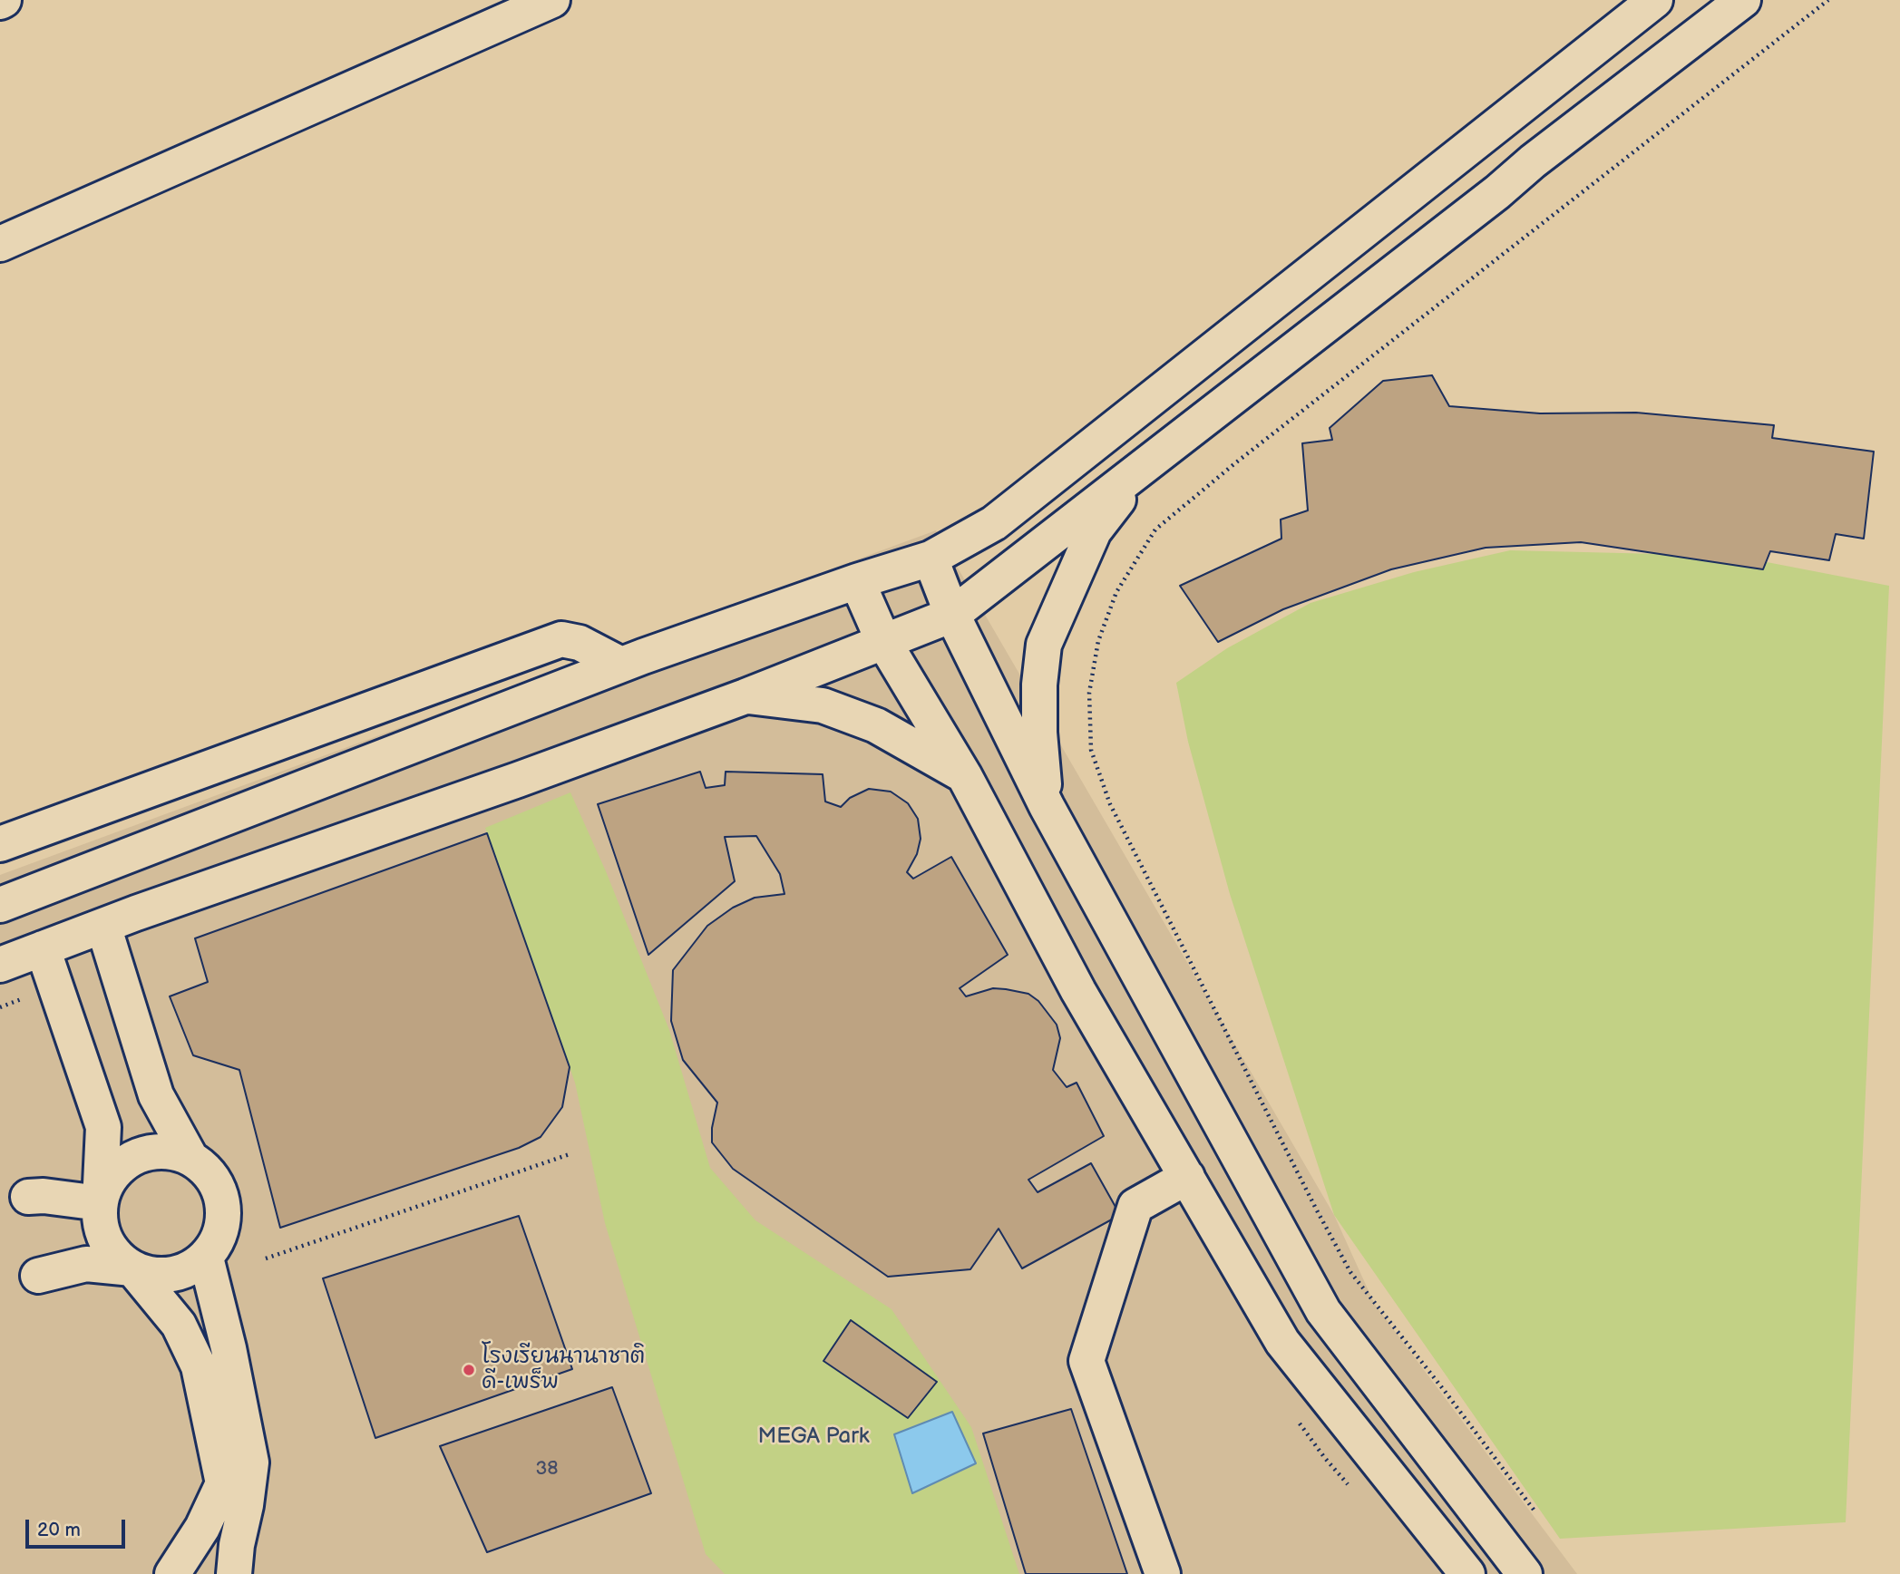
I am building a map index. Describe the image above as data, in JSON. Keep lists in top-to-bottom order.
{
  "parks": ["MEGA Park"],
  "places": ["โรงเรียนนานาชาติ ดี-เพร็พ"],
  "house_numbers": ["38"],
  "scale_bar": "20 m"
}
